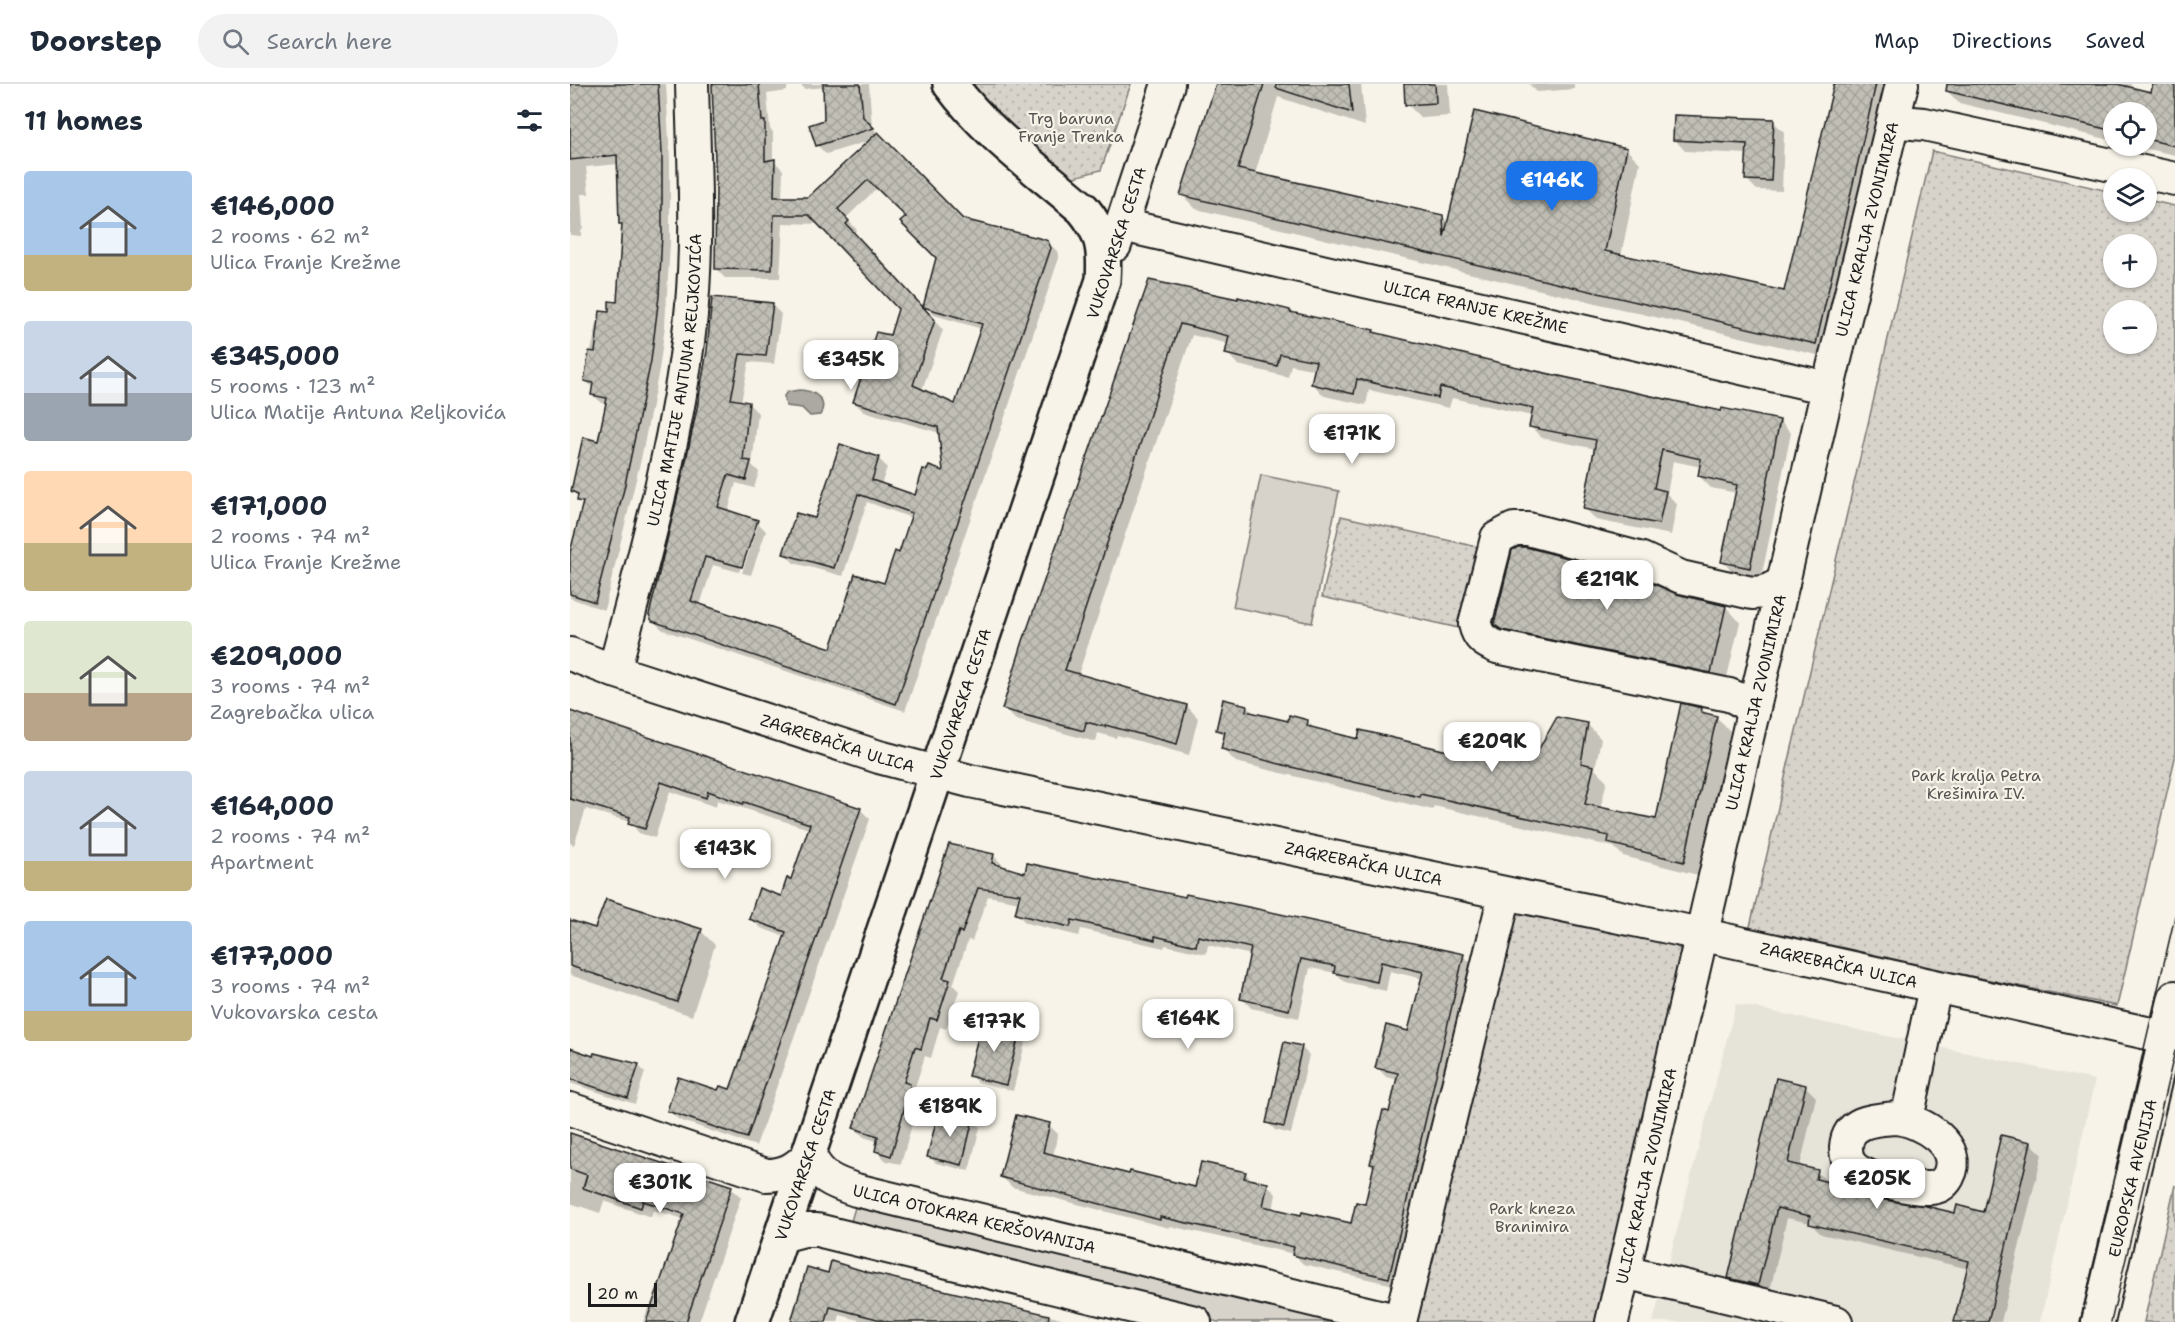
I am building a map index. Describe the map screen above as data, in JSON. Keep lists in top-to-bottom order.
{
  "streets": {
    "main road": ["VUKOVARSKA CESTA"],
    "street": [
      "ULICA KRALJA ZVONIMIRA",
      "ULICA FRANJE KREŽME",
      "ULICA MATIJE ANTUNA RELJKOVIĆA",
      "ZAGREBAČKA ULICA",
      "EUROPSKA AVENIJA",
      "ULICA OTOKARA KERŠOVANIJA"
    ]
  },
  "crossings": [
    ["ULICA KRALJA ZVONIMIRA", "ULICA FRANJE KREŽME"],
    ["ULICA KRALJA ZVONIMIRA", "ZAGREBAČKA ULICA"],
    ["VUKOVARSKA CESTA", "ULICA FRANJE KREŽME"],
    ["VUKOVARSKA CESTA", "ZAGREBAČKA ULICA"],
    ["VUKOVARSKA CESTA", "ULICA OTOKARA KERŠOVANIJA"],
    ["ULICA MATIJE ANTUNA RELJKOVIĆA", "ZAGREBAČKA ULICA"],
    ["ZAGREBAČKA ULICA", "EUROPSKA AVENIJA"]
  ],
  "parks": ["Trg baruna Franje Trenka", "Park kralja Petra Krešimira IV.", "Park kneza Branimira"],
  "scale_bar": "20 m",
  "page": {
    "header": "Doorstep",
    "search": "Search here",
    "nav": ["Map", "Directions", "Saved"],
    "heading": "11 homes",
    "map_buttons": ["+", "−"],
    "list": [
      {
        "name": "€146,000",
        "note": "2 rooms · 62 m² · Ulica Franje Krežme"
      },
      {
        "name": "€345,000",
        "note": "5 rooms · 123 m² · Ulica Matije Antuna Reljkovića"
      },
      {
        "name": "€171,000",
        "note": "2 rooms · 74 m² · Ulica Franje Krežme"
      },
      {
        "name": "€209,000",
        "note": "3 rooms · 74 m² · Zagrebačka ulica"
      },
      {
        "name": "€164,000",
        "note": "2 rooms · 74 m² · Apartment"
      },
      {
        "name": "€177,000",
        "note": "3 rooms · 74 m² · Vukovarska cesta"
      }
    ],
    "price": [
      "€146K",
      "€345K",
      "€171K",
      "€219K",
      "€209K",
      "€143K",
      "€164K",
      "€177K",
      "€189K",
      "€205K",
      "€301K"
    ],
    "scale": "20 m"
  }
}
